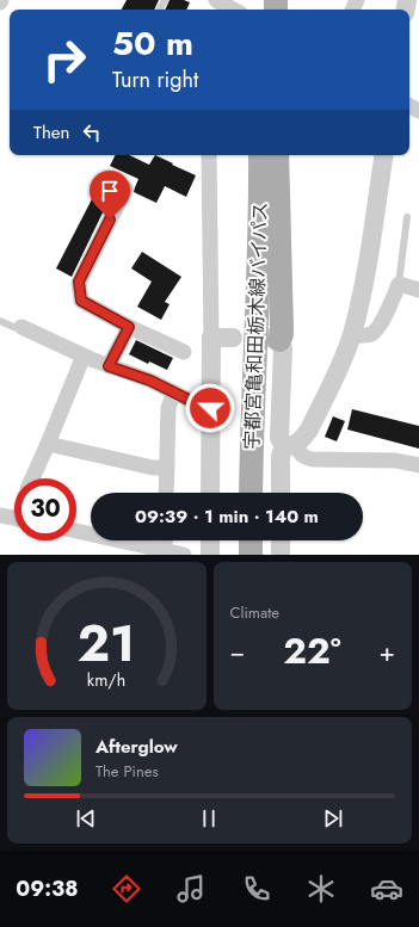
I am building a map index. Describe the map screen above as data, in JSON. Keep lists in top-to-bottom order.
{
  "streets": {
    "main road": ["宇都宮亀和田栃木線バイパス"]
  },
  "page": {
    "turn": ["50 m", "Turn right"],
    "then": "Then",
    "limit": "30",
    "trip": "09:39 · 1 min · 140 m",
    "tile": "Climate",
    "heat": ["−", "22°", "+"],
    "song": ["Afterglow", "The Pines"],
    "tabs": "09:38",
    "gauge": ["21", "km/h"]
  }
}
